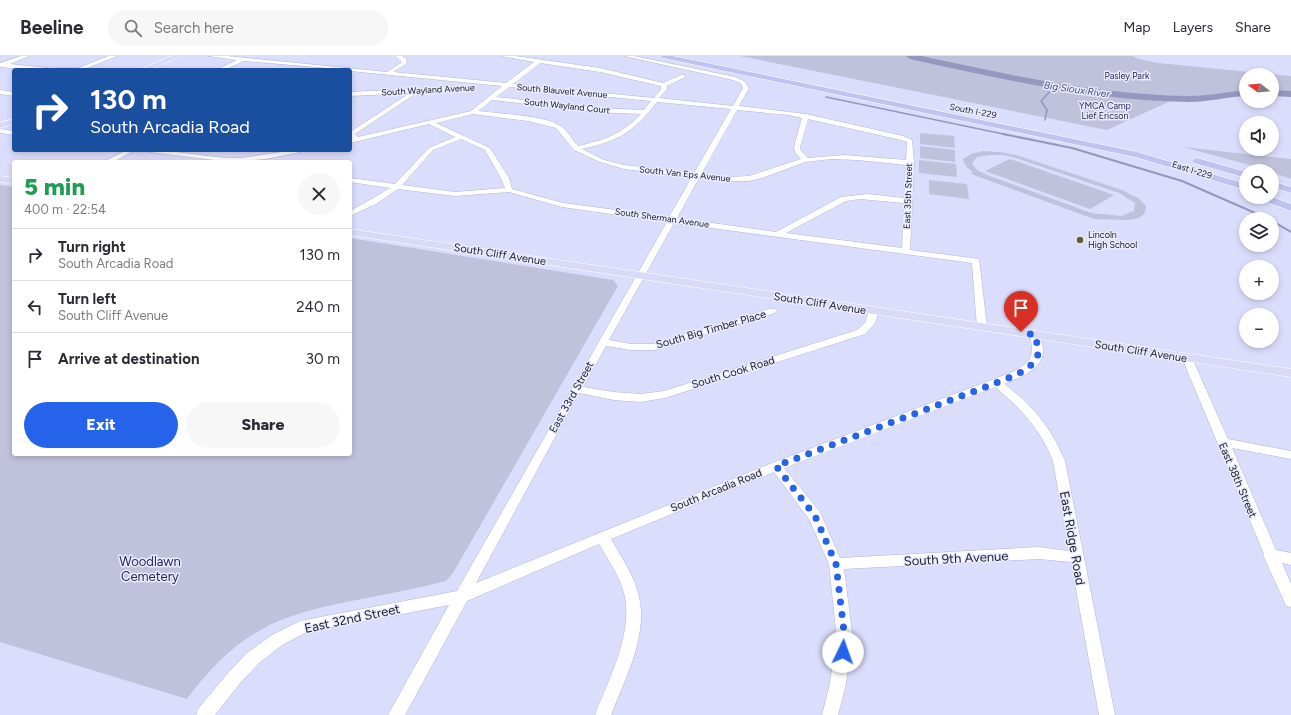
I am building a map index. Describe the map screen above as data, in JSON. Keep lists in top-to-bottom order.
{
  "streets": {
    "highway": ["South I-229", "East I-229"],
    "main road": ["South Cliff Avenue"],
    "street": [
      "South Wayland Avenue",
      "South Blauvelt Avenue",
      "South Wayland Court",
      "South Van Eps Avenue",
      "East 35th Street",
      "South Sherman Avenue",
      "South Big Timber Place",
      "South Cook Road",
      "East 33rd Street",
      "East 38th Street",
      "South Arcadia Road",
      "East Ridge Road",
      "South 9th Avenue",
      "East 32nd Street"
    ]
  },
  "crossings": [
    ["South Wayland Avenue", "South Blauvelt Avenue"],
    ["South Blauvelt Avenue", "East 35th Street"],
    ["South Blauvelt Avenue", "East 33rd Street"],
    ["South I-229", "East I-229"],
    ["South Van Eps Avenue", "East 35th Street"],
    ["South Van Eps Avenue", "East 33rd Street"],
    ["East 35th Street", "South Sherman Avenue"],
    ["South Sherman Avenue", "South Cliff Avenue"],
    ["South Sherman Avenue", "East 33rd Street"],
    ["South Cliff Avenue", "South Cook Road"],
    ["South Cliff Avenue", "East 33rd Street"],
    ["South Cliff Avenue", "East 38th Street"],
    ["South Cliff Avenue", "South Arcadia Road"],
    ["South Big Timber Place", "East 33rd Street"],
    ["South Cook Road", "East 33rd Street"],
    ["East 33rd Street", "South Arcadia Road"],
    ["East 33rd Street", "East 32nd Street"],
    ["South Arcadia Road", "East Ridge Road"],
    ["South Arcadia Road", "East 32nd Street"],
    ["East Ridge Road", "South 9th Avenue"]
  ],
  "water": ["Big Sioux River"],
  "parks": ["Pasley Park", "YMCA Camp Lief Ericson", "Woodlawn Cemetery"],
  "places": ["Lincoln High School"],
  "north": "left",
  "page": {
    "header": "Beeline",
    "search": "Search here",
    "nav": ["Map", "Layers", "Share"],
    "map_buttons": ["+", "−"],
    "turn": ["130 m", "South Arcadia Road"],
    "heading": ["5 min", "400 m · 22:54"],
    "list": [
      {
        "name": "Turn right",
        "note": "South Arcadia Road",
        "value": "130 m"
      },
      {
        "name": "Turn left",
        "note": "South Cliff Avenue",
        "value": "240 m"
      },
      {
        "name": "Arrive at destination",
        "value": "30 m"
      }
    ],
    "buttons": ["Exit", "Share"]
  }
}
